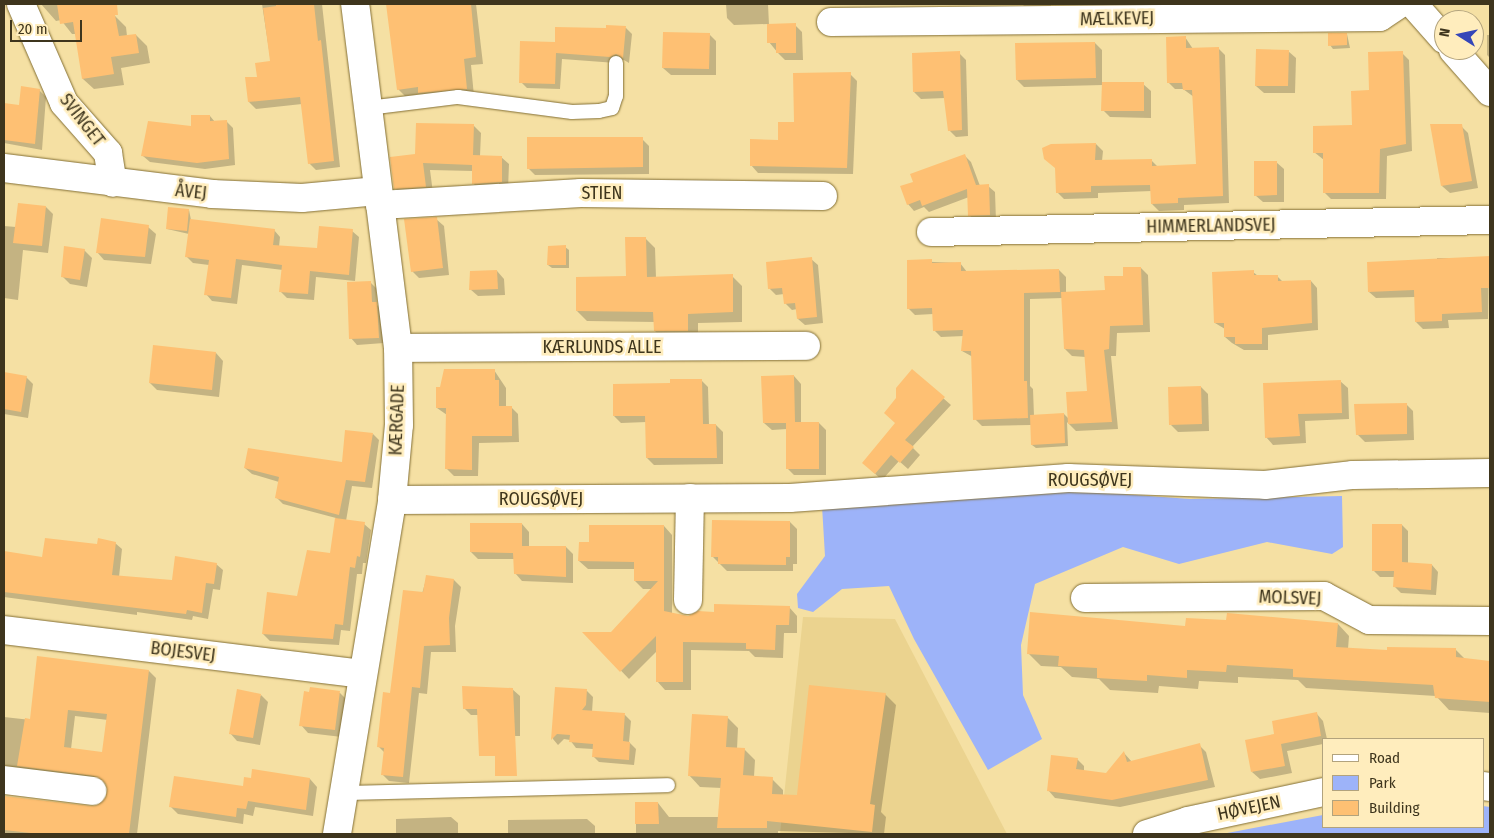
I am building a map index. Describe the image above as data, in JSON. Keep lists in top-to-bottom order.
{
  "streets": {
    "street": [
      "MÆLKEVEJ",
      "SVINGET",
      "ÅVEJ",
      "STIEN",
      "HIMMERLANDSVEJ",
      "KÆRLUNDS ALLE",
      "KÆRGADE",
      "ROUGSØVEJ",
      "MOLSVEJ",
      "BOJESVEJ",
      "HØVEJEN"
    ]
  },
  "crossings": [
    ["SVINGET", "ÅVEJ"],
    ["ÅVEJ", "STIEN"],
    ["ÅVEJ", "KÆRGADE"],
    ["STIEN", "KÆRGADE"],
    ["KÆRLUNDS ALLE", "KÆRGADE"],
    ["KÆRGADE", "ROUGSØVEJ"],
    ["KÆRGADE", "BOJESVEJ"]
  ],
  "legend": ["Road", "Park", "Building"],
  "scale_bar": "20 m",
  "north": "left"
}
